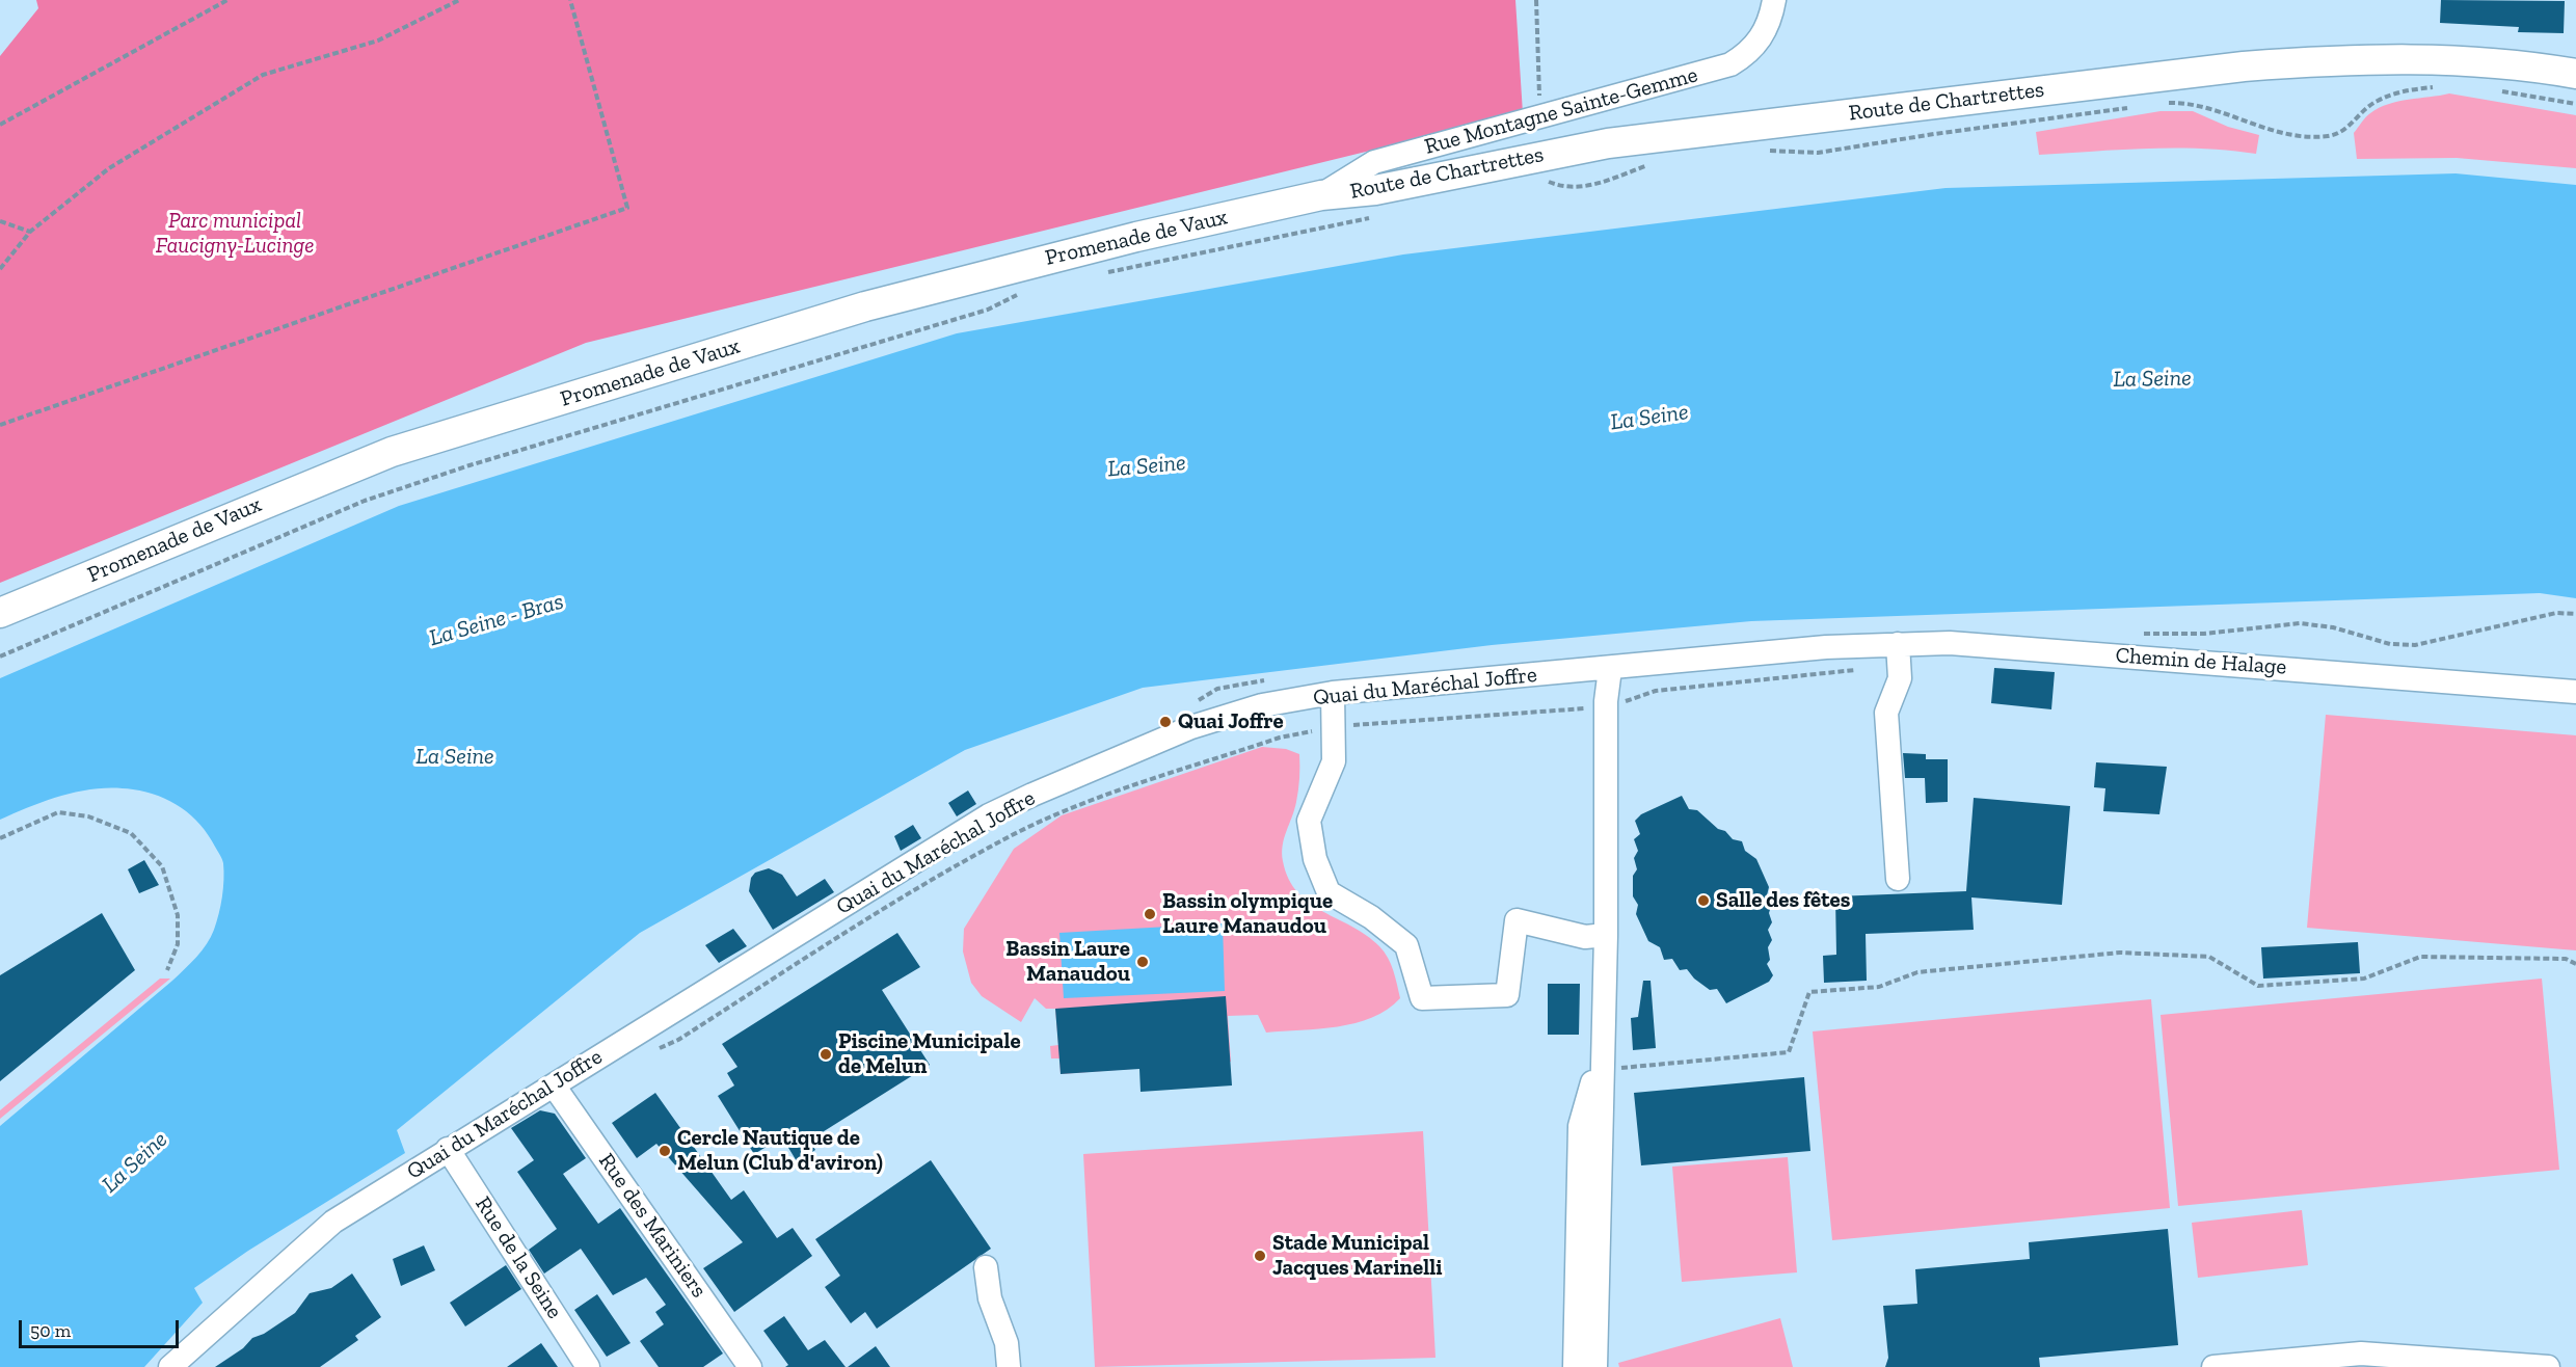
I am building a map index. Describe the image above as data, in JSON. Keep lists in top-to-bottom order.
{
  "streets": {
    "main road": ["Route de Chartrettes", "Promenade de Vaux"],
    "street": [
      "Rue Montagne Sainte-Gemme",
      "Chemin de Halage",
      "Quai du Maréchal Joffre",
      "Rue des Mariniers",
      "Rue de la Seine"
    ]
  },
  "crossings": [
    ["Route de Chartrettes", "Rue Montagne Sainte-Gemme"],
    ["Route de Chartrettes", "Promenade de Vaux"],
    ["Rue Montagne Sainte-Gemme", "Promenade de Vaux"],
    ["Chemin de Halage", "Quai du Maréchal Joffre"],
    ["Quai du Maréchal Joffre", "Rue des Mariniers"],
    ["Quai du Maréchal Joffre", "Rue de la Seine"]
  ],
  "water": ["La Seine", "La Seine - Bras"],
  "parks": ["Parc municipal Faucigny-Lucinge"],
  "places": [
    "Quai Joffre",
    "Salle des fêtes",
    "Bassin olympique Laure Manaudou",
    "Bassin Laure Manaudou",
    "Piscine Municipale de Melun",
    "Cercle Nautique de Melun (Club d'aviron)",
    "Stade Municipal Jacques Marinelli"
  ],
  "scale_bar": "50 m"
}
